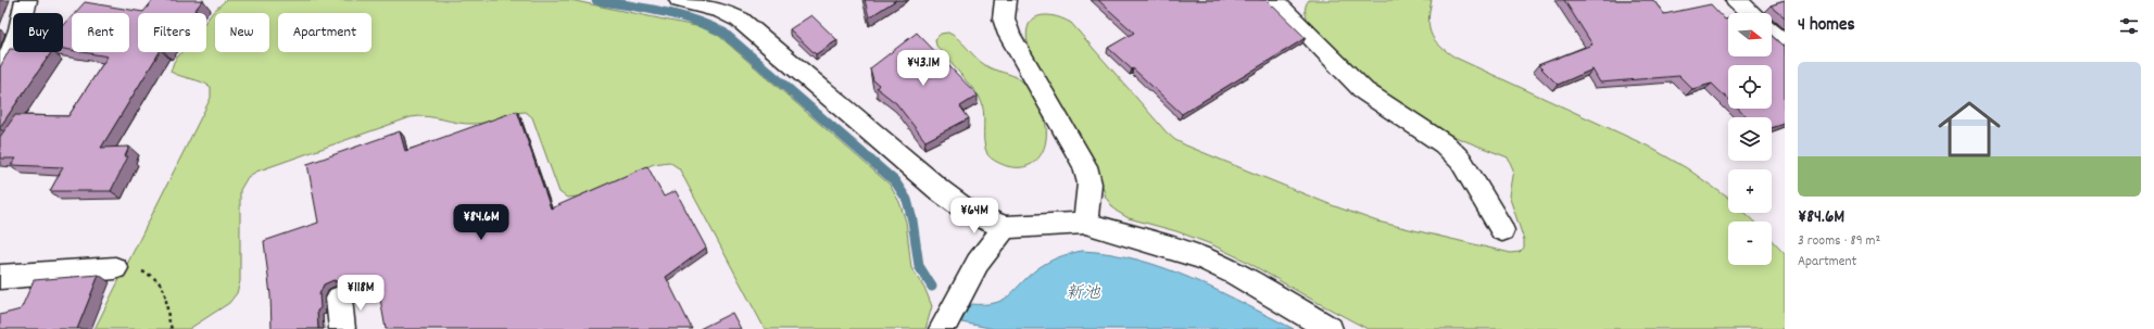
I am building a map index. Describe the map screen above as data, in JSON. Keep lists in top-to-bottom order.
{
  "water": ["新池"],
  "north": "right",
  "page": {
    "heading": "4 homes",
    "map_buttons": ["+", "−"],
    "chip": [
      "Buy",
      "Rent",
      "Filters",
      "New",
      "Apartment"
    ],
    "price": [
      "¥43.1M",
      "¥64M",
      "¥84.6M",
      "¥118M"
    ],
    "list": [
      {
        "name": "¥84.6M",
        "note": "3 rooms · 89 m² · Apartment"
      }
    ]
  }
}
